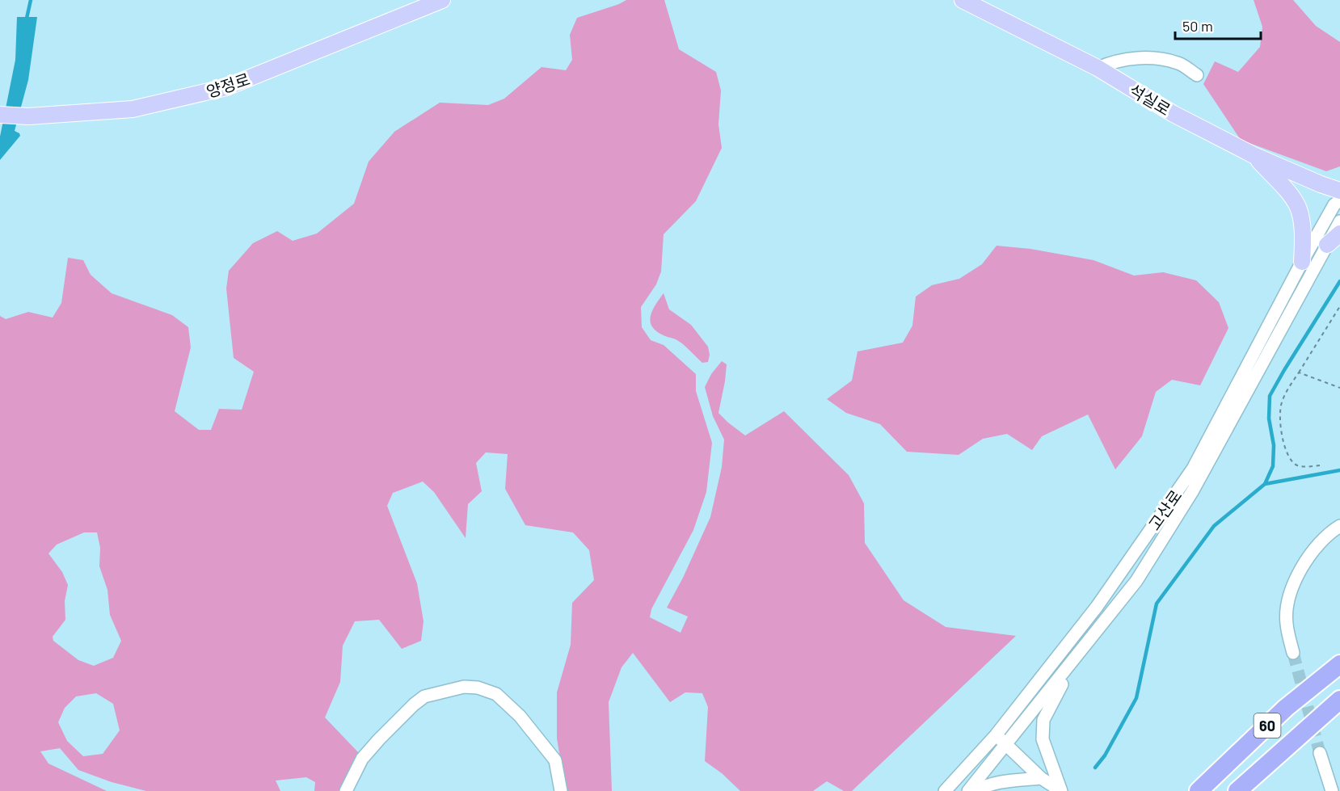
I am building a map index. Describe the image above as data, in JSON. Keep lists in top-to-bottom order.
{
  "streets": {
    "highway": ["60"],
    "main road": ["양정로", "석실로"],
    "street": ["고산로"]
  },
  "scale_bar": "50 m"
}
